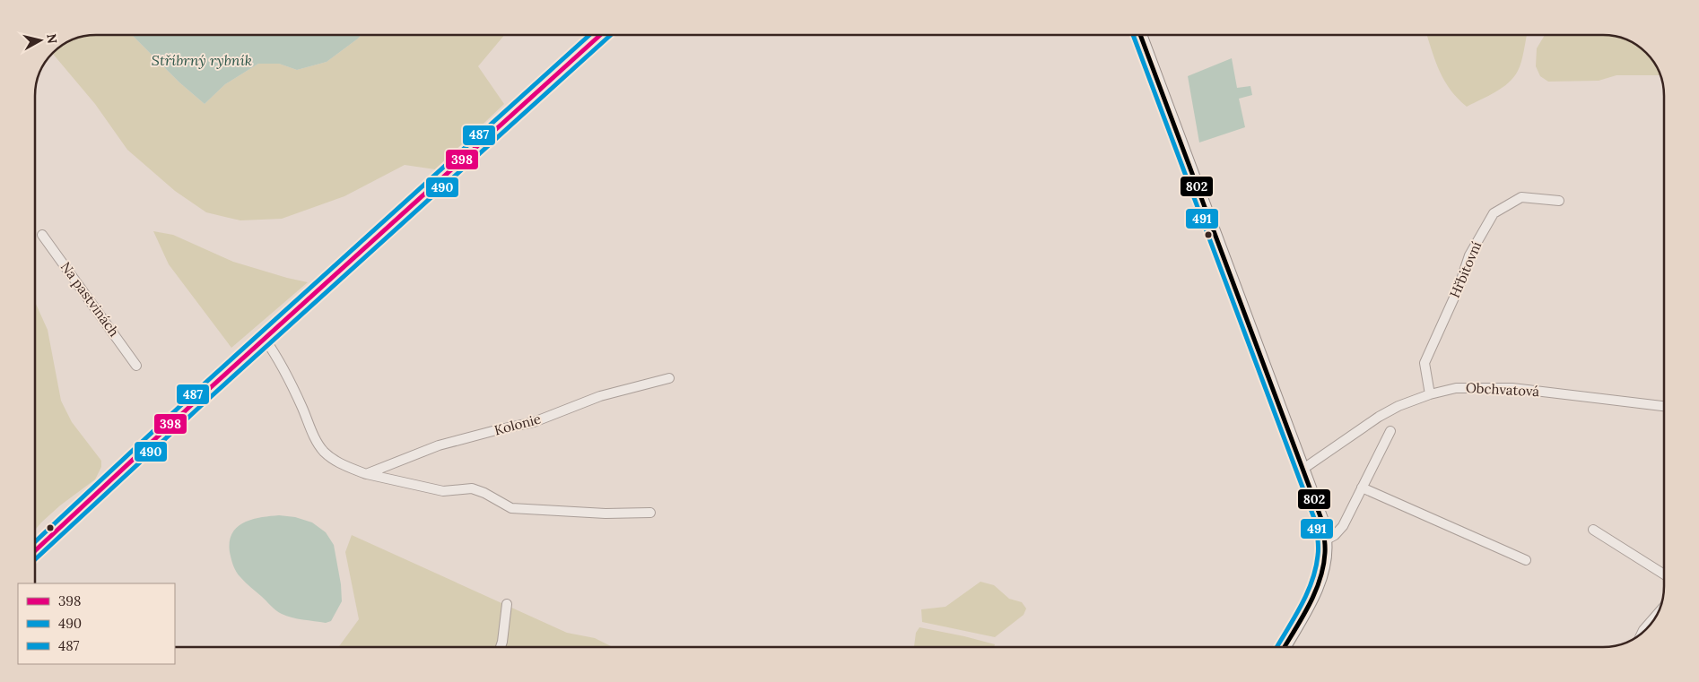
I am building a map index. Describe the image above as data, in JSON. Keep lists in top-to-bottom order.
{
  "streets": {
    "street": [
      "Hřbitovní",
      "Na pastvinách",
      "Obchvatová",
      "Kolonie"
    ]
  },
  "crossings": [
    ["Hřbitovní", "Obchvatová"]
  ],
  "water": ["Stříbrný rybník"],
  "lines": [
    "transit line 398",
    "transit line 490",
    "transit line 487",
    "transit line 802",
    "transit line 491"
  ],
  "legend": ["398", "490", "487"],
  "north": "right"
}
